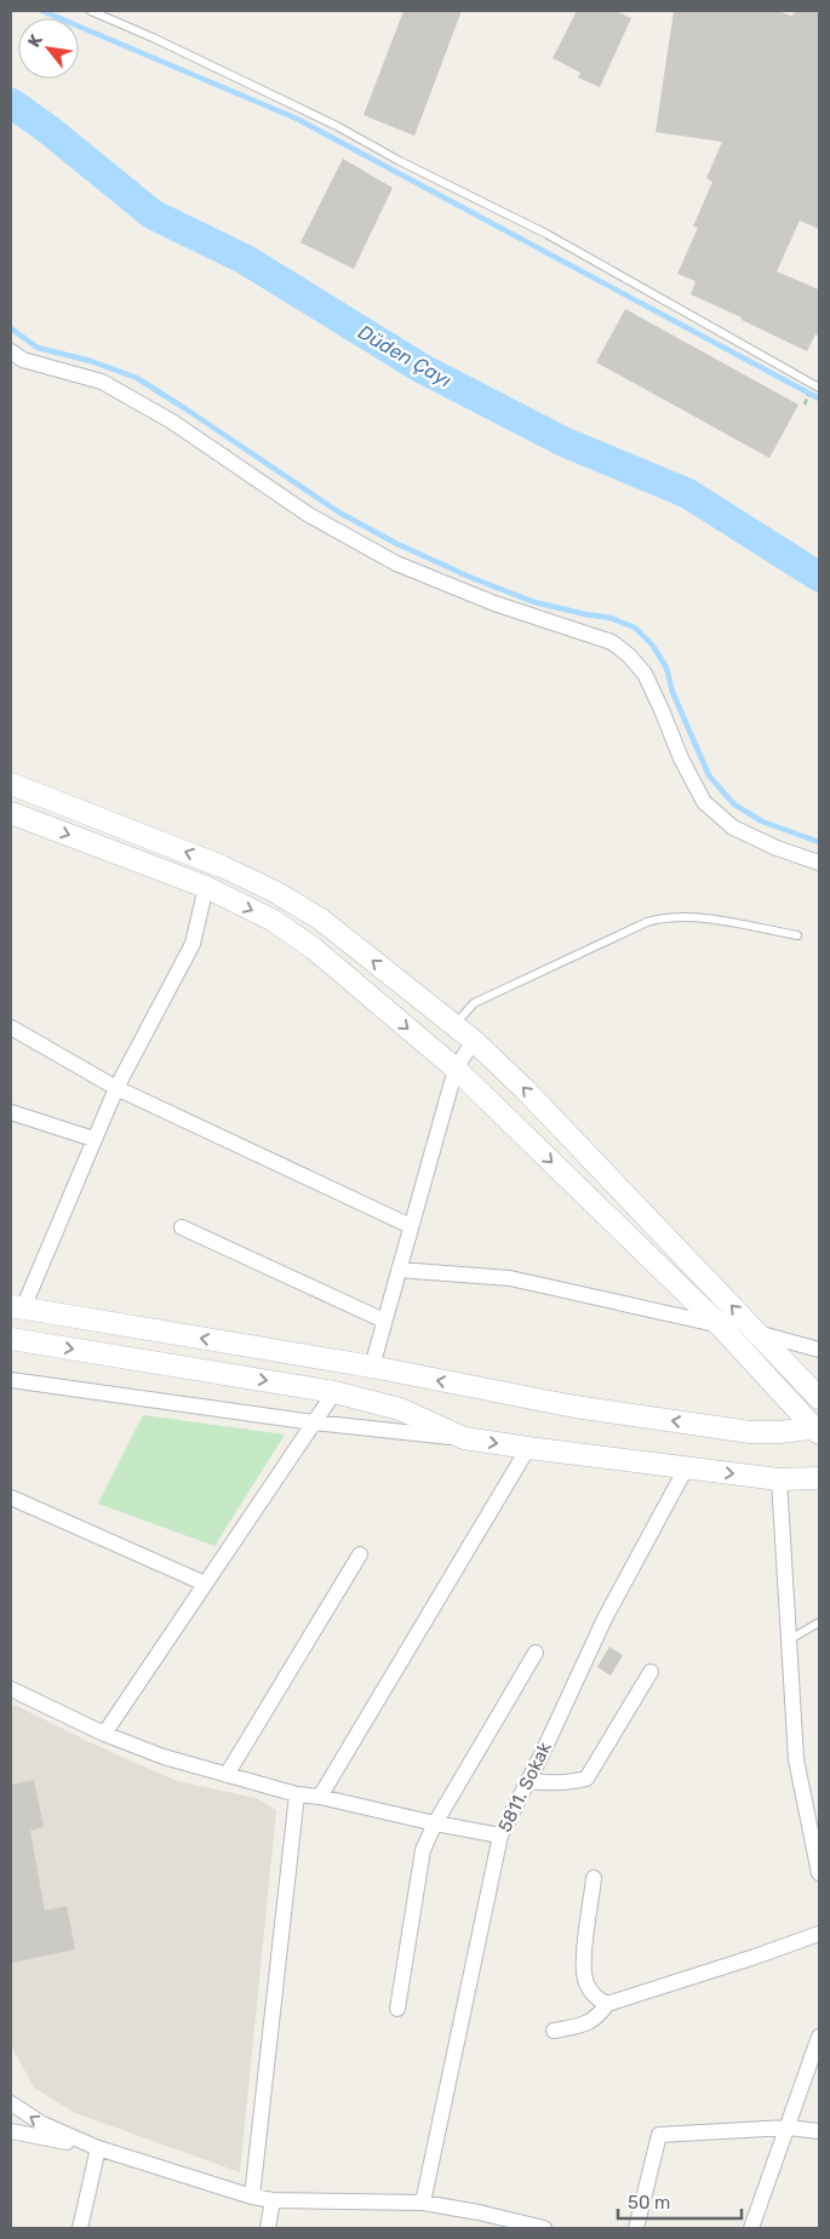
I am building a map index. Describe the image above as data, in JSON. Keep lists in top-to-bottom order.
{
  "streets": {
    "street": ["5811. Sokak"]
  },
  "water": ["Düden Çayı"],
  "scale_bar": "50 m",
  "north": "top left"
}
